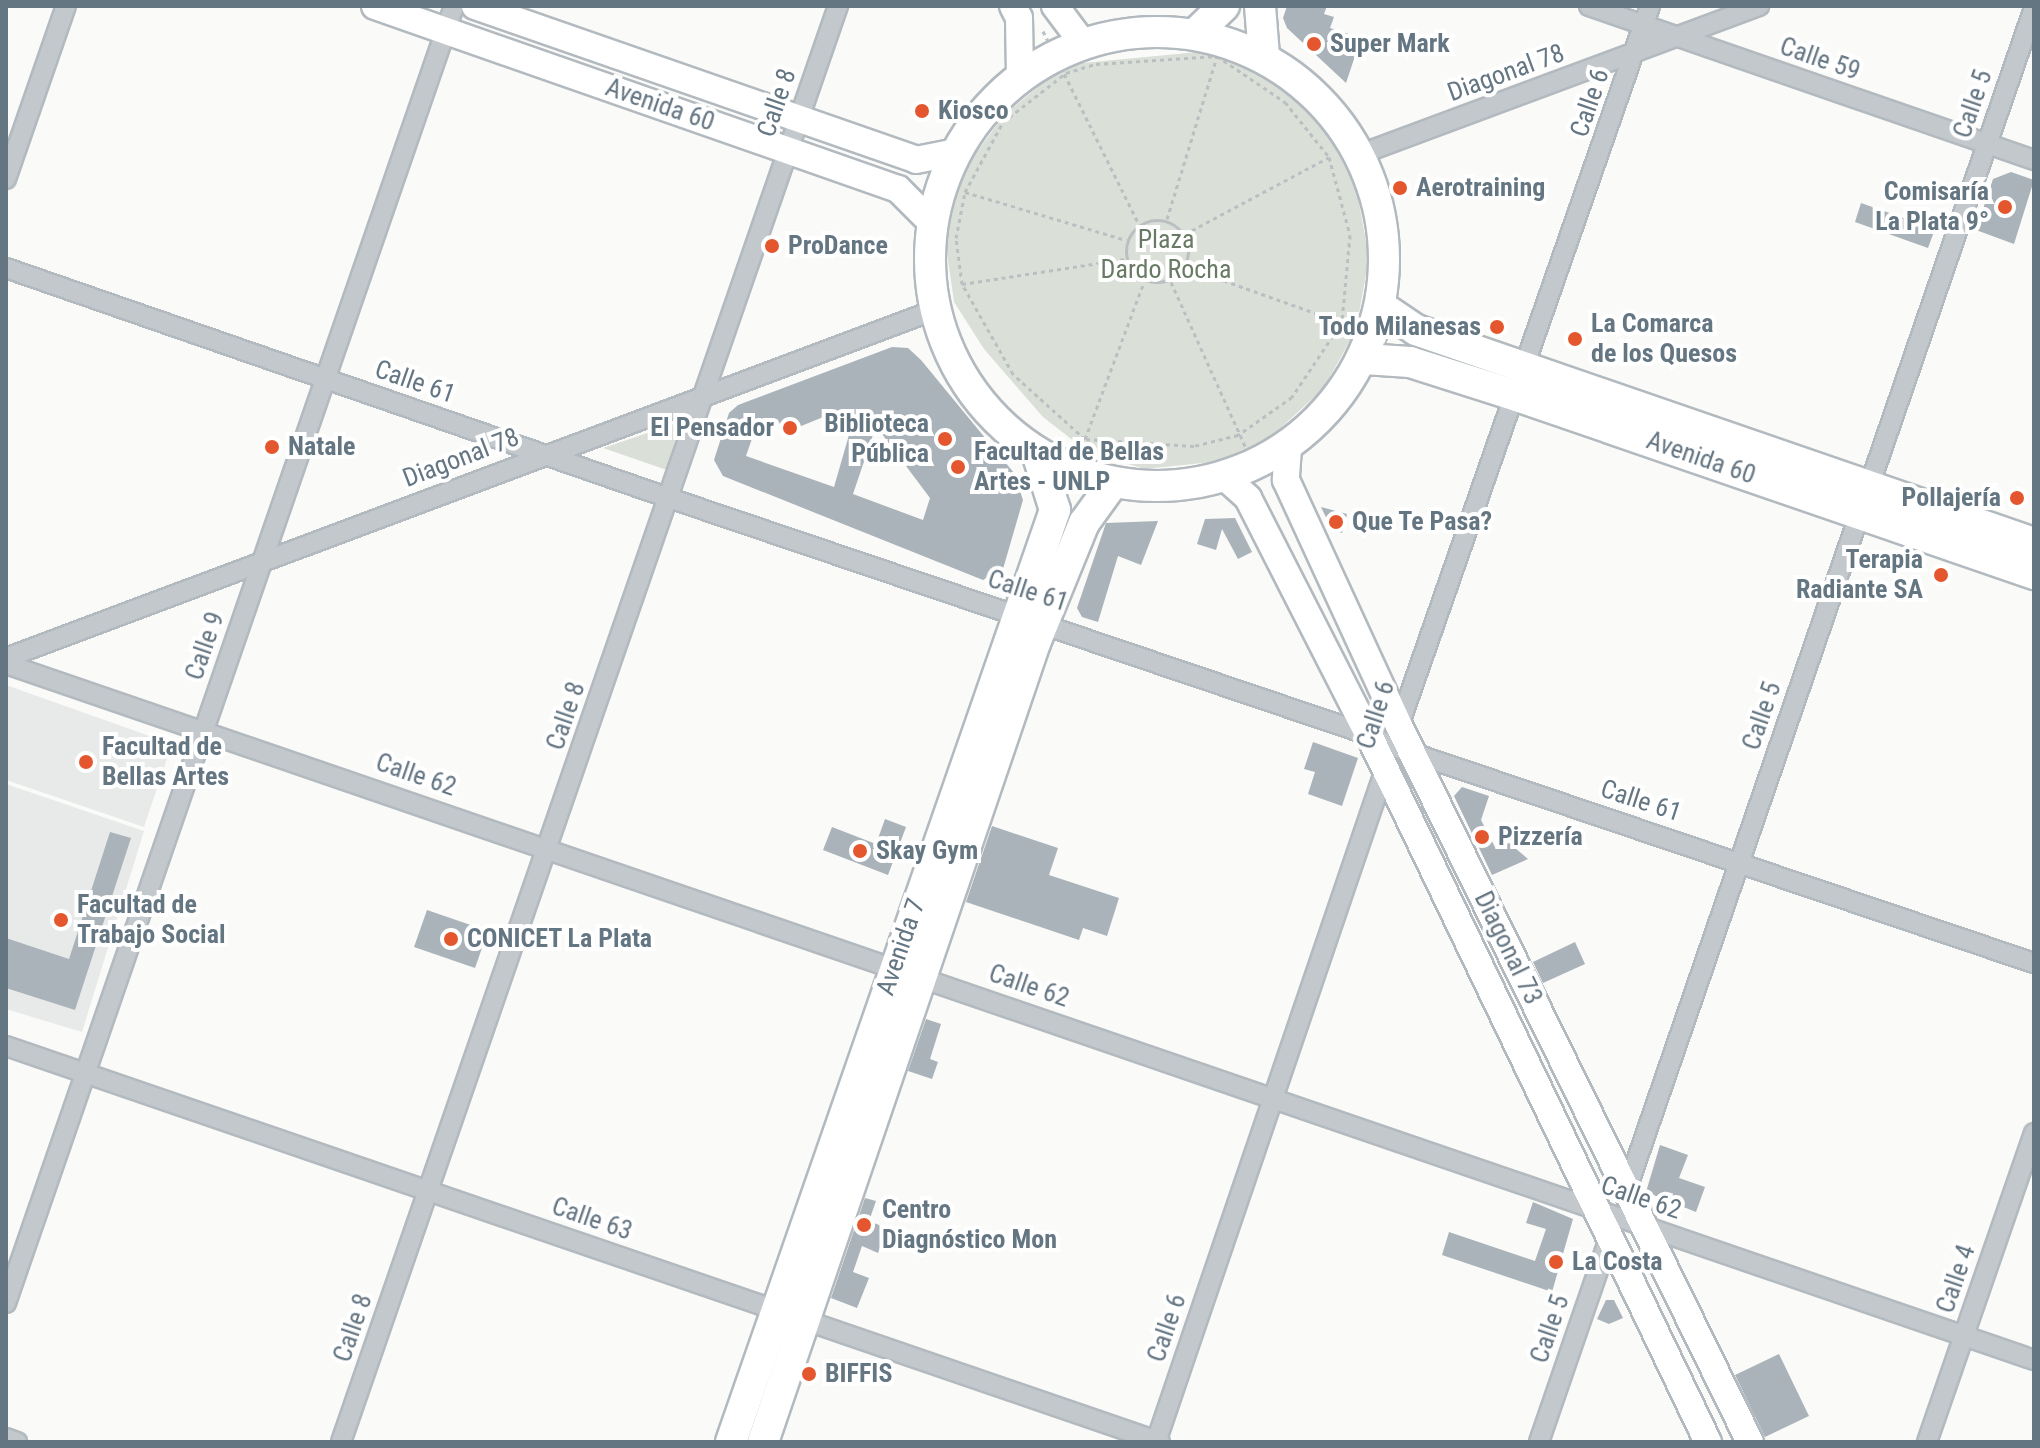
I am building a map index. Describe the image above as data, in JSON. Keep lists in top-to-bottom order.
{
  "streets": {
    "main road": ["Avenida 60", "Avenida 7", "Diagonal 73"],
    "street": [
      "Calle 59",
      "Diagonal 78",
      "Calle 8",
      "Calle 6",
      "Calle 5",
      "Calle 61",
      "Calle 9",
      "Calle 62",
      "Calle 63",
      "Calle 4"
    ]
  },
  "crossings": [
    ["Calle 59", "Diagonal 78"],
    ["Calle 59", "Calle 6"],
    ["Calle 59", "Calle 5"],
    ["Diagonal 78", "Calle 8"],
    ["Diagonal 78", "Calle 6"],
    ["Diagonal 78", "Calle 61"],
    ["Diagonal 78", "Calle 9"],
    ["Diagonal 78", "Calle 62"],
    ["Calle 8", "Avenida 60"],
    ["Calle 8", "Calle 61"],
    ["Calle 8", "Calle 62"],
    ["Calle 8", "Calle 63"],
    ["Calle 6", "Avenida 60"],
    ["Calle 6", "Calle 61"],
    ["Calle 6", "Calle 62"],
    ["Calle 6", "Diagonal 73"],
    ["Calle 6", "Calle 63"],
    ["Calle 5", "Avenida 60"],
    ["Calle 5", "Calle 61"],
    ["Calle 5", "Calle 62"],
    ["Calle 5", "Diagonal 73"],
    ["Avenida 60", "Calle 9"],
    ["Calle 61", "Calle 9"],
    ["Calle 61", "Avenida 7"],
    ["Calle 61", "Diagonal 73"],
    ["Calle 9", "Calle 62"],
    ["Calle 9", "Calle 63"],
    ["Calle 62", "Avenida 7"],
    ["Calle 62", "Diagonal 73"],
    ["Calle 62", "Calle 4"],
    ["Avenida 7", "Calle 63"]
  ],
  "parks": ["Plaza Dardo Rocha"],
  "places": [
    "Super Mark",
    "Kiosco",
    "Aerotraining",
    "Comisaría La Plata 9°",
    "ProDance",
    "Todo Milanesas",
    "La Comarca de los Quesos",
    "El Pensador",
    "Biblioteca Pública",
    "Natale",
    "Facultad de Bellas Artes - UNLP",
    "Pollajería",
    "Que Te Pasa?",
    "Terapia Radiante SA",
    "Facultad de Bellas Artes",
    "Pizzería",
    "Skay Gym",
    "Facultad de Trabajo Social",
    "CONICET La Plata",
    "Centro Diagnóstico Mon",
    "La Costa",
    "BIFFIS"
  ]
}
